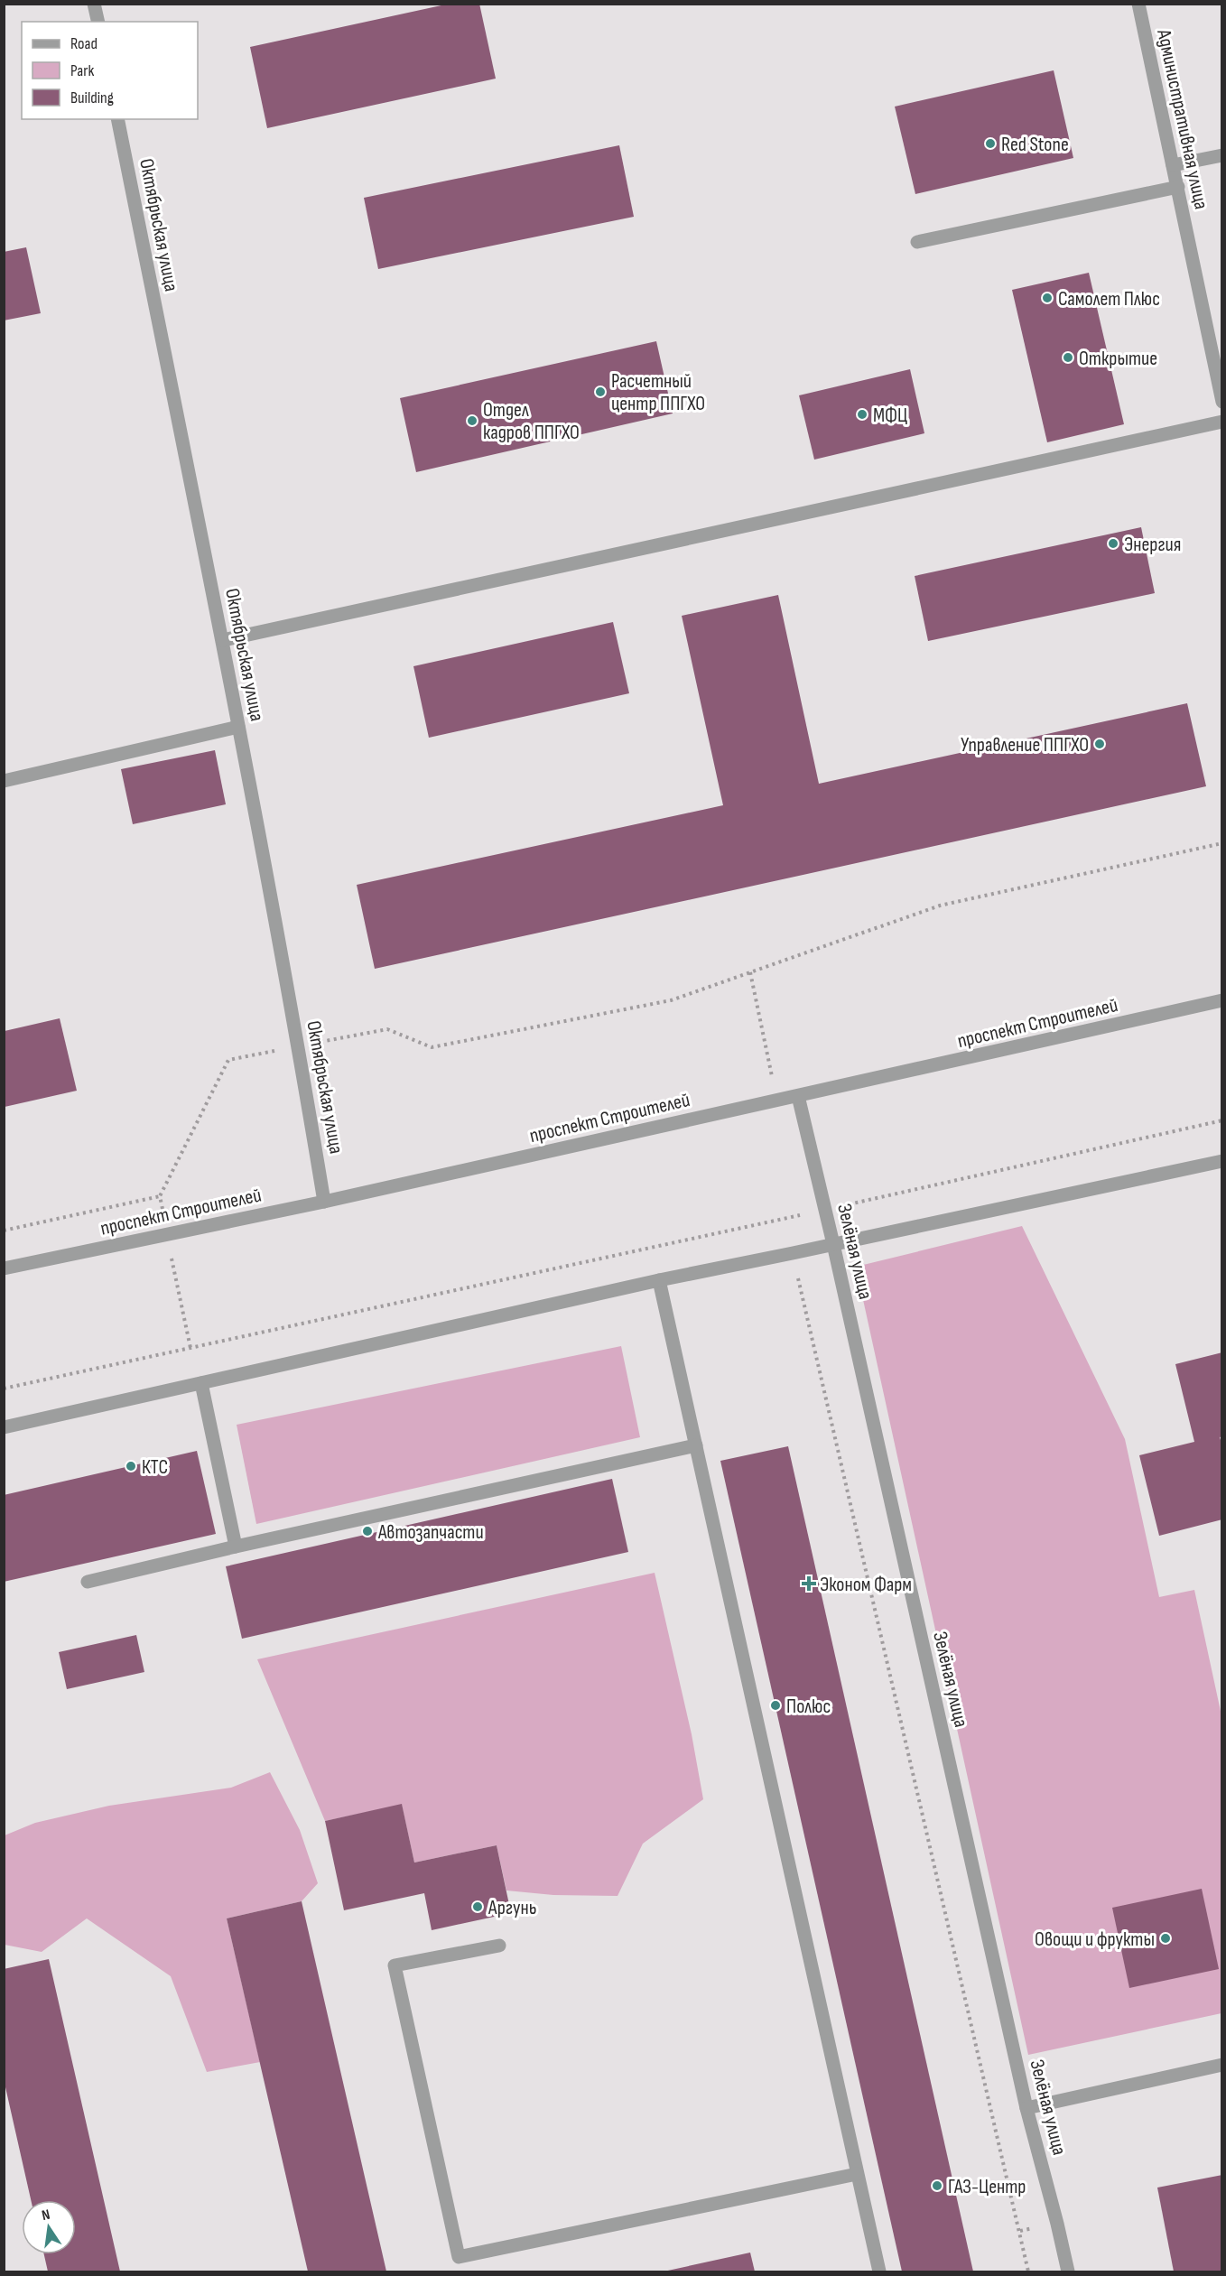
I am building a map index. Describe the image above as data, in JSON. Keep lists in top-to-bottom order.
{
  "streets": {
    "street": [
      "Административная улица",
      "Октябрьская улица",
      "проспект Строителей",
      "Зелёная улица"
    ]
  },
  "crossings": [
    ["Октябрьская улица", "проспект Строителей"],
    ["проспект Строителей", "Зелёная улица"]
  ],
  "places": {
    "other": [
      "Red Stone",
      "Самолет Плюс",
      "Открытие",
      "Расчетный центр ППГХО",
      "МФЦ",
      "Отдел кадров ППГХО",
      "Энергия",
      "Управление ППГХО",
      "КТС",
      "Автозапчасти",
      "Полюс",
      "Аргунь",
      "Овощи и фрукты",
      "ГАЗ-Центр"
    ],
    "health": ["Эконом Фарм"]
  },
  "legend": ["Road", "Park", "Building"],
  "north": "top"
}
